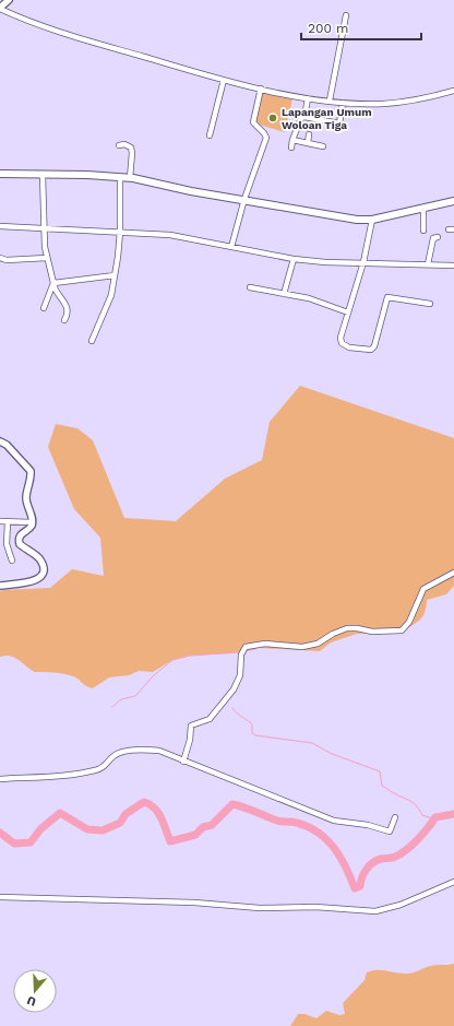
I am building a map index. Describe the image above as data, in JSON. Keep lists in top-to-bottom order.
{
  "places": ["Lapangan Umum Woloan Tiga"],
  "scale_bar": "200 m",
  "north": "bottom"
}
